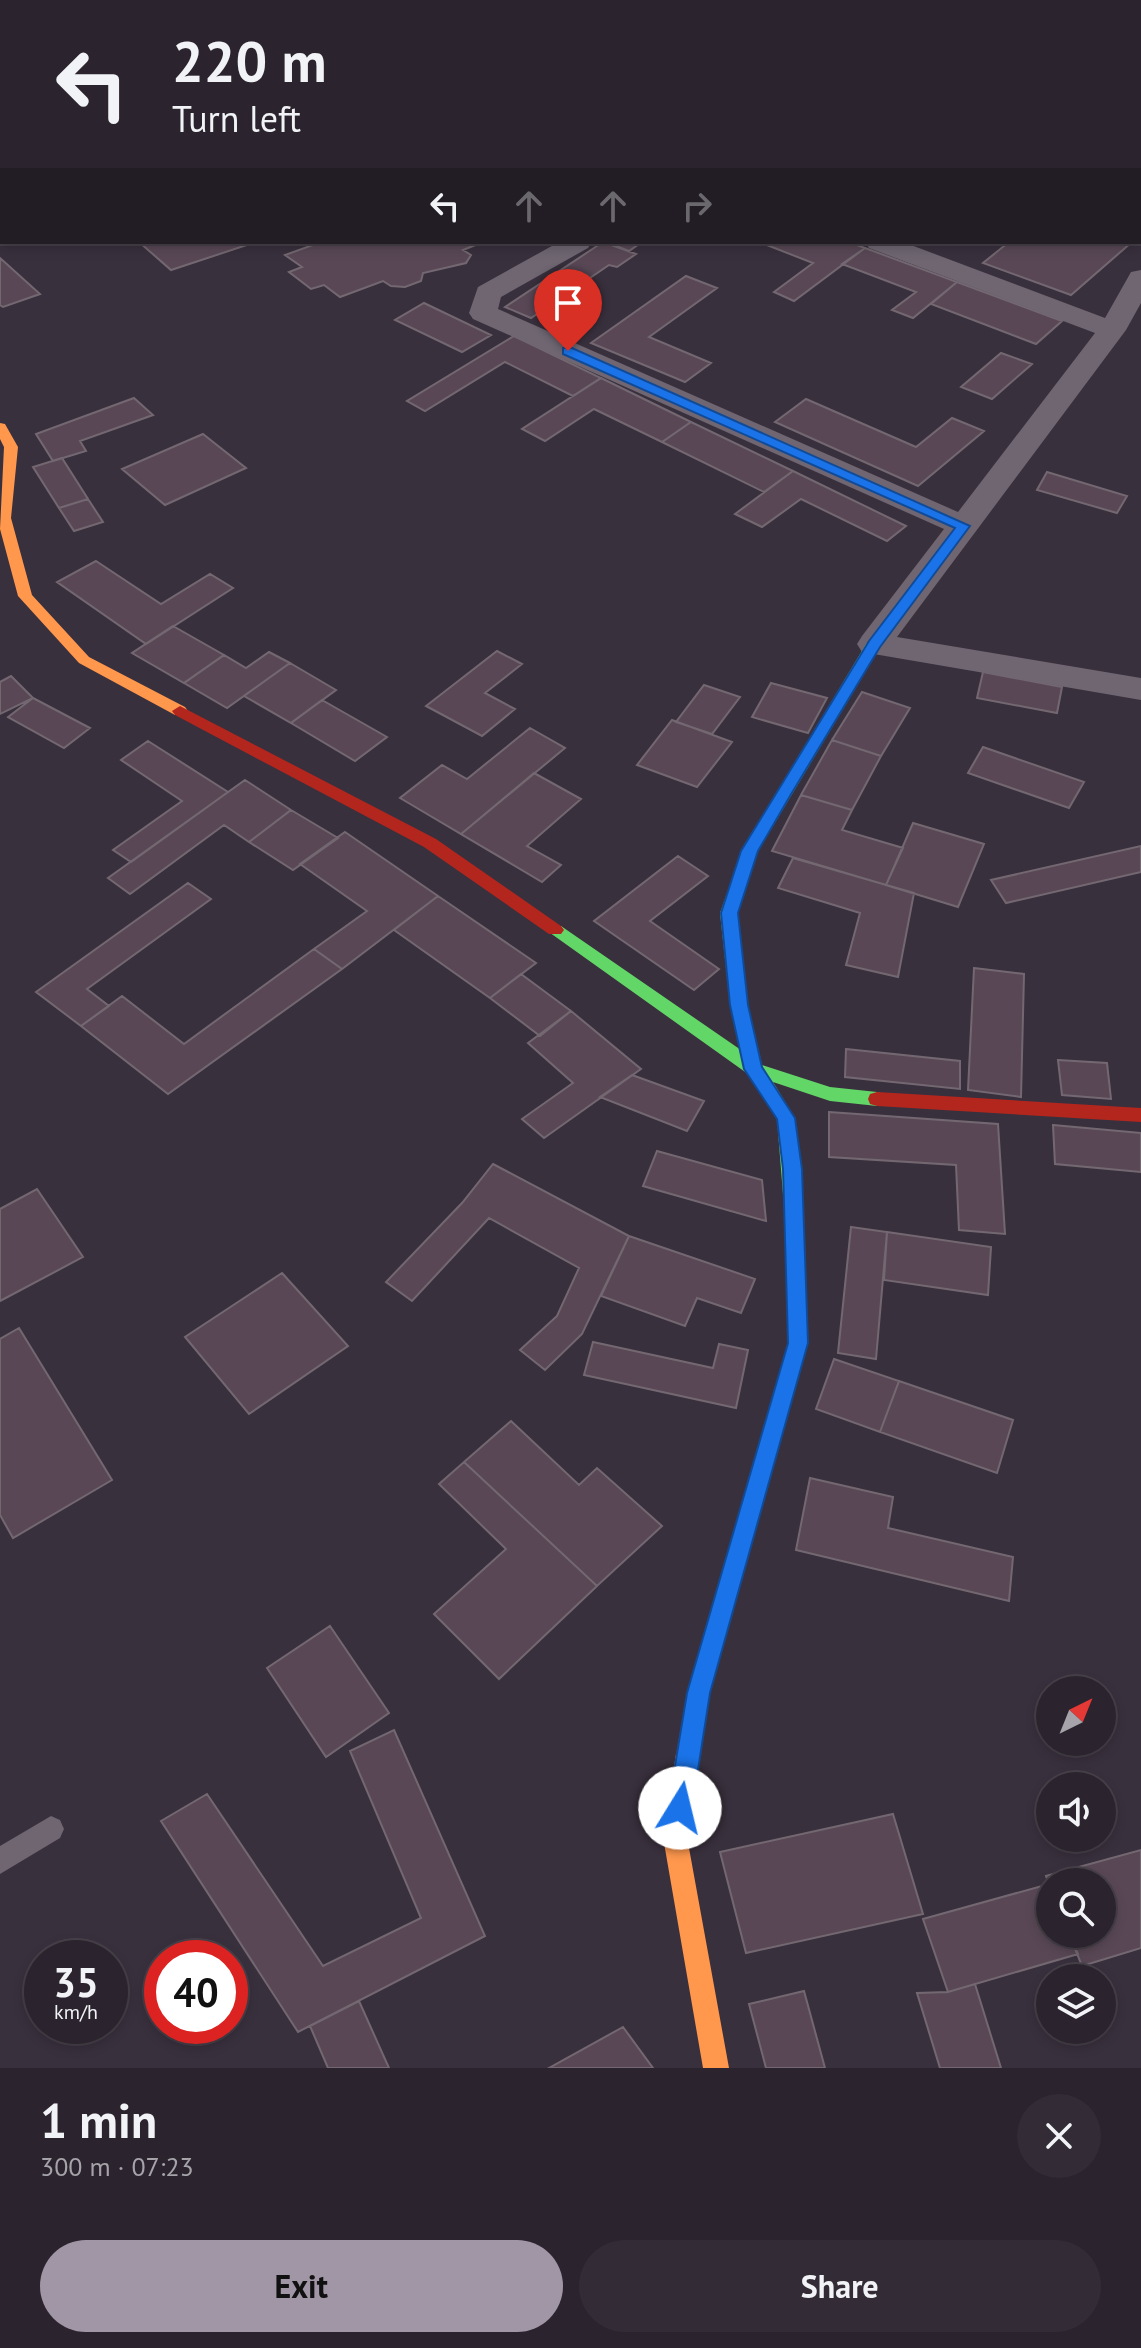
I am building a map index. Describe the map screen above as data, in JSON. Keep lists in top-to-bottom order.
{
  "north": "top right",
  "page": {
    "turn": ["220 m", "Turn left"],
    "speed": "35 km/h",
    "limit": "40",
    "heading": ["1 min", "300 m · 07:23"],
    "buttons": ["Exit", "Share"]
  }
}
